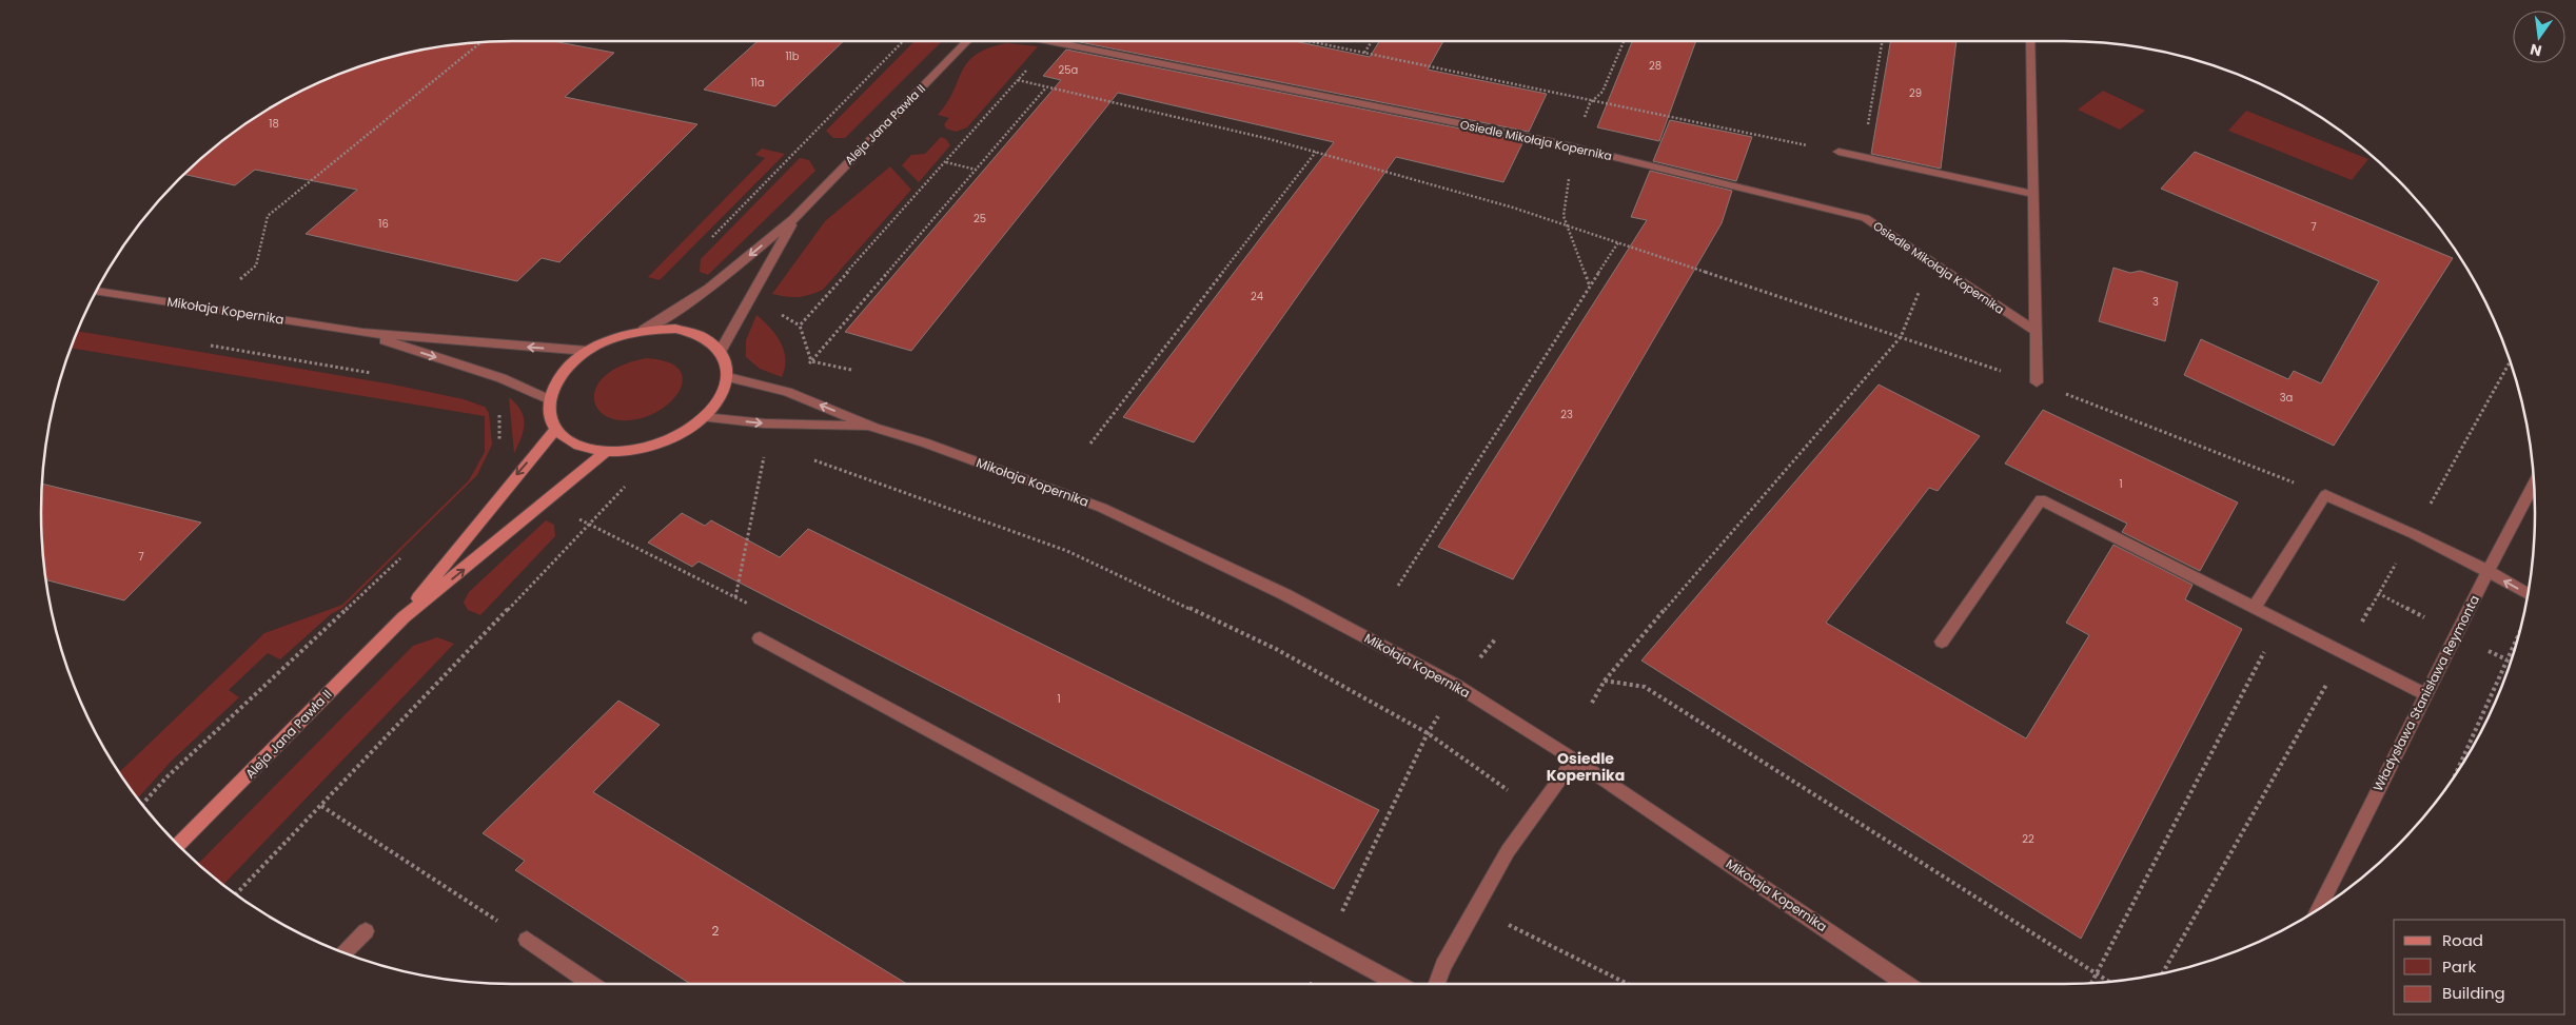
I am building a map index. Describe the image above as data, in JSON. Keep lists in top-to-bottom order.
{
  "streets": {
    "street": [
      "Aleja Jana Pawła II",
      "Osiedle Mikołaja Kopernika",
      "Mikołaja Kopernika",
      "Władysława Stanisława Reymonta"
    ]
  },
  "crossings": [
    ["Aleja Jana Pawła II", "Mikołaja Kopernika"]
  ],
  "districts": ["Osiedle Kopernika"],
  "house_numbers": [
    "11b",
    "28",
    "25a",
    "11a",
    "29",
    "18",
    "25",
    "16",
    "7",
    "24",
    "3",
    "3a",
    "23",
    "1",
    "7",
    "1",
    "22",
    "2"
  ],
  "legend": ["Road", "Park", "Building"],
  "north": "bottom"
}
